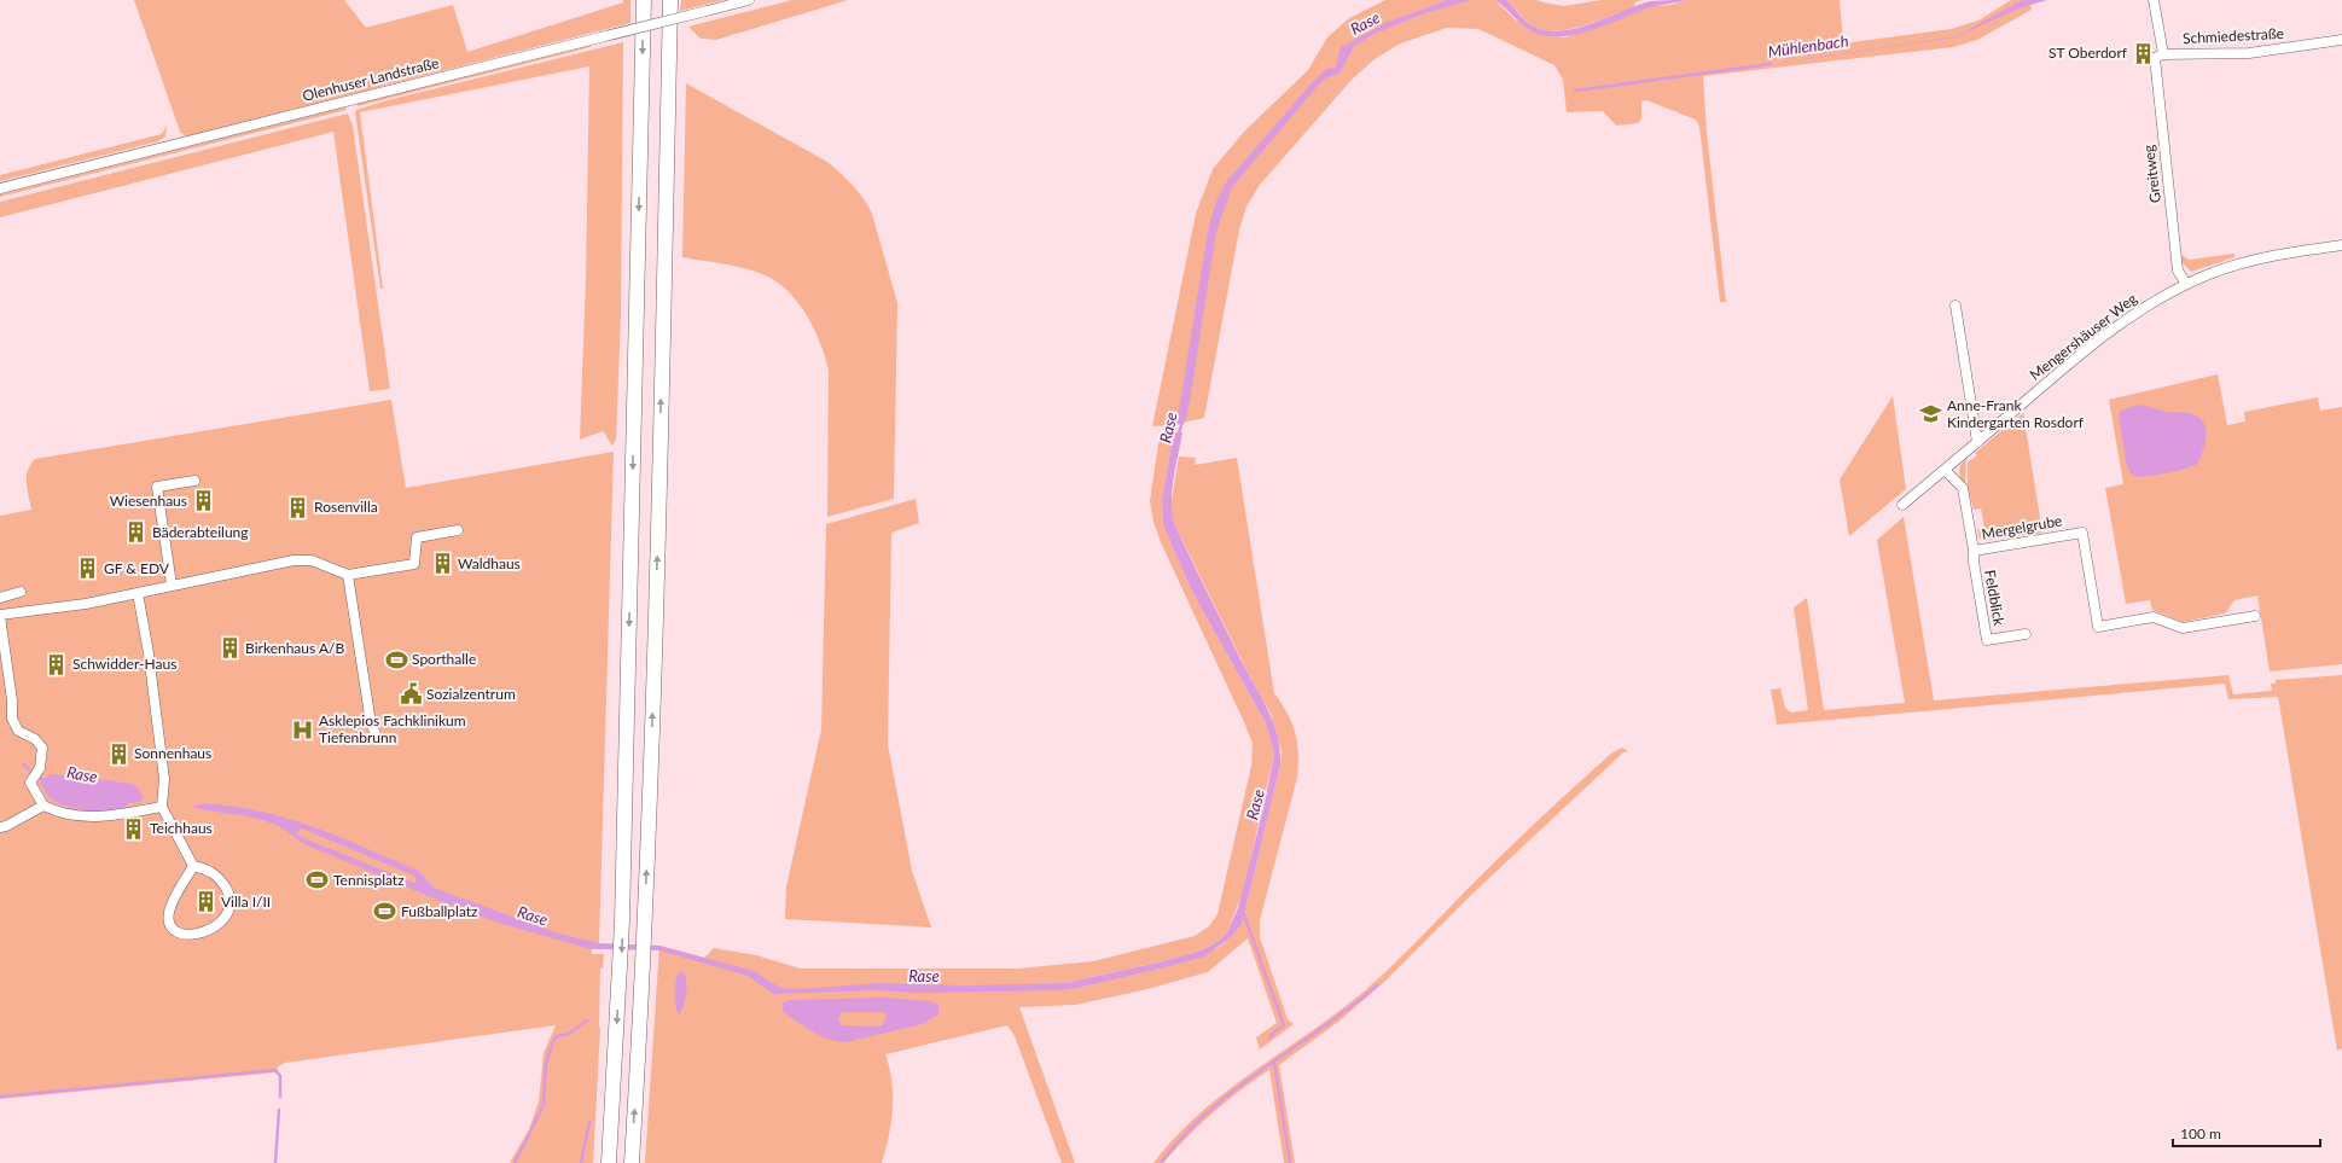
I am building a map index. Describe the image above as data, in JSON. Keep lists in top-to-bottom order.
{
  "streets": {
    "street": [
      "Schmiedestraße",
      "Olenhuser Landstraße",
      "Greitweg",
      "Mengershäuser Weg",
      "Mergelgrube",
      "Feldblick"
    ]
  },
  "crossings": [
    ["Schmiedestraße", "Greitweg"],
    ["Greitweg", "Mengershäuser Weg"],
    ["Mengershäuser Weg", "Mergelgrube"],
    ["Mergelgrube", "Feldblick"]
  ],
  "water": ["Rase", "Mühlenbach"],
  "places": {
    "building": [
      "ST Oberdorf",
      "Wiesenhaus",
      "Rosenvilla",
      "Bäderabteilung",
      "Waldhaus",
      "GF & EDV",
      "Birkenhaus A/B",
      "Schwidder-Haus",
      "Sonnenhaus",
      "Teichhaus",
      "Villa I/II"
    ],
    "school or university": ["Anne-Frank Kindergarten Rosdorf"],
    "sports": ["Sporthalle", "Tennisplatz", "Fußballplatz"],
    "public building": ["Sozialzentrum"],
    "hospital": ["Asklepios Fachklinikum Tiefenbrunn"]
  },
  "scale_bar": "100 m"
}
